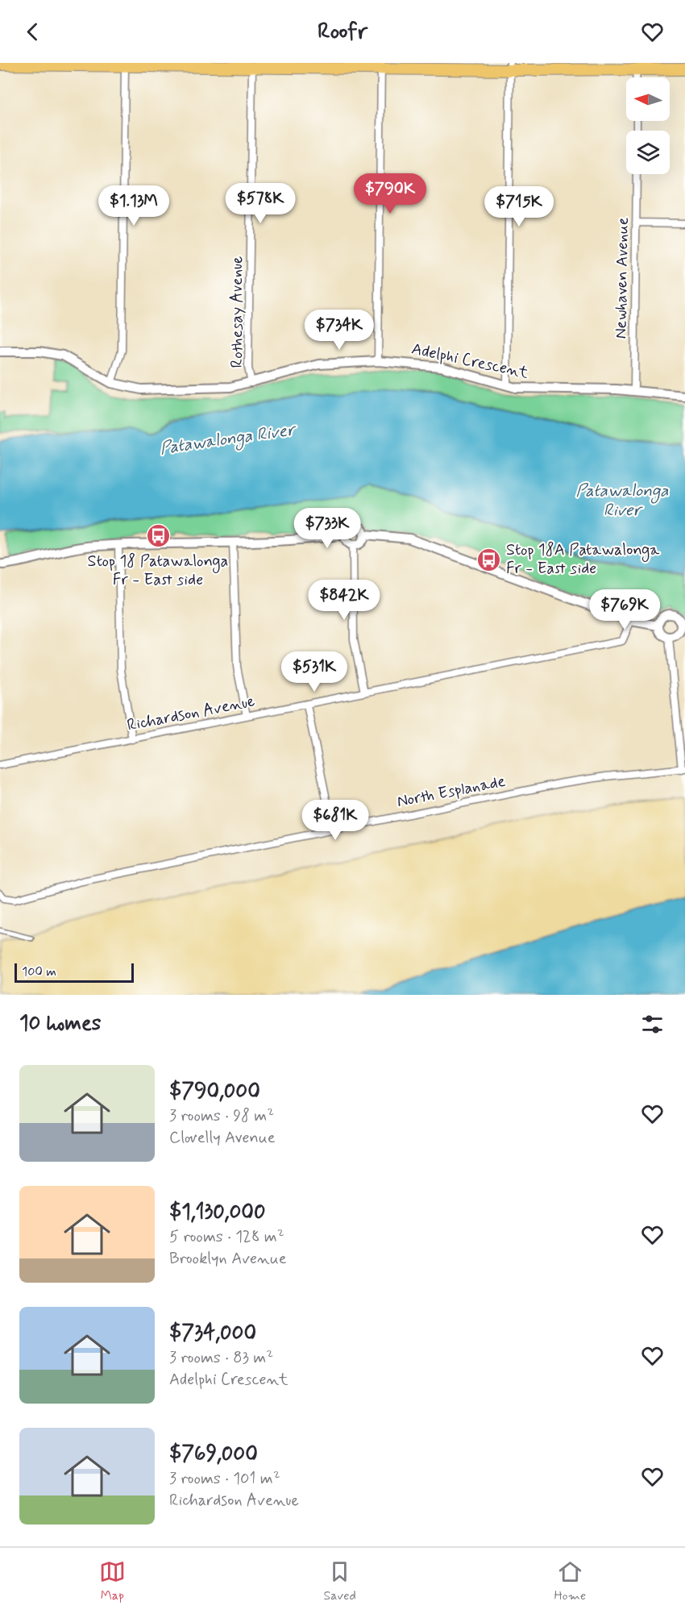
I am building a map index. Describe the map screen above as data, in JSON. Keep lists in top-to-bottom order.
{
  "streets": {
    "street": [
      "Newhaven Avenue",
      "Rothesay Avenue",
      "Adelphi Crescent",
      "Richardson Avenue",
      "North Esplanade"
    ]
  },
  "crossings": [
    ["Newhaven Avenue", "Adelphi Crescent"],
    ["Rothesay Avenue", "Adelphi Crescent"]
  ],
  "water": ["Patawalonga River"],
  "places": {
    "bus stop": ["Stop 18 Patawalonga Fr - East side", "Stop 18A Patawalonga Fr - East side"]
  },
  "scale_bar": "100 m",
  "north": "left",
  "page": {
    "header": "Roofr",
    "price": [
      "$790K",
      "$578K",
      "$1.13M",
      "$715K",
      "$734K",
      "$733K",
      "$842K",
      "$769K",
      "$531K",
      "$681K"
    ],
    "scale": "100 m",
    "heading": "10 homes",
    "list": [
      {
        "name": "$790,000",
        "note": "3 rooms · 98 m² · Clovelly Avenue"
      },
      {
        "name": "$1,130,000",
        "note": "5 rooms · 128 m² · Brooklyn Avenue"
      },
      {
        "name": "$734,000",
        "note": "3 rooms · 83 m² · Adelphi Crescent"
      },
      {
        "name": "$769,000",
        "note": "3 rooms · 101 m² · Richardson Avenue"
      }
    ],
    "tabs": ["Map", "Saved", "Home"]
  }
}
